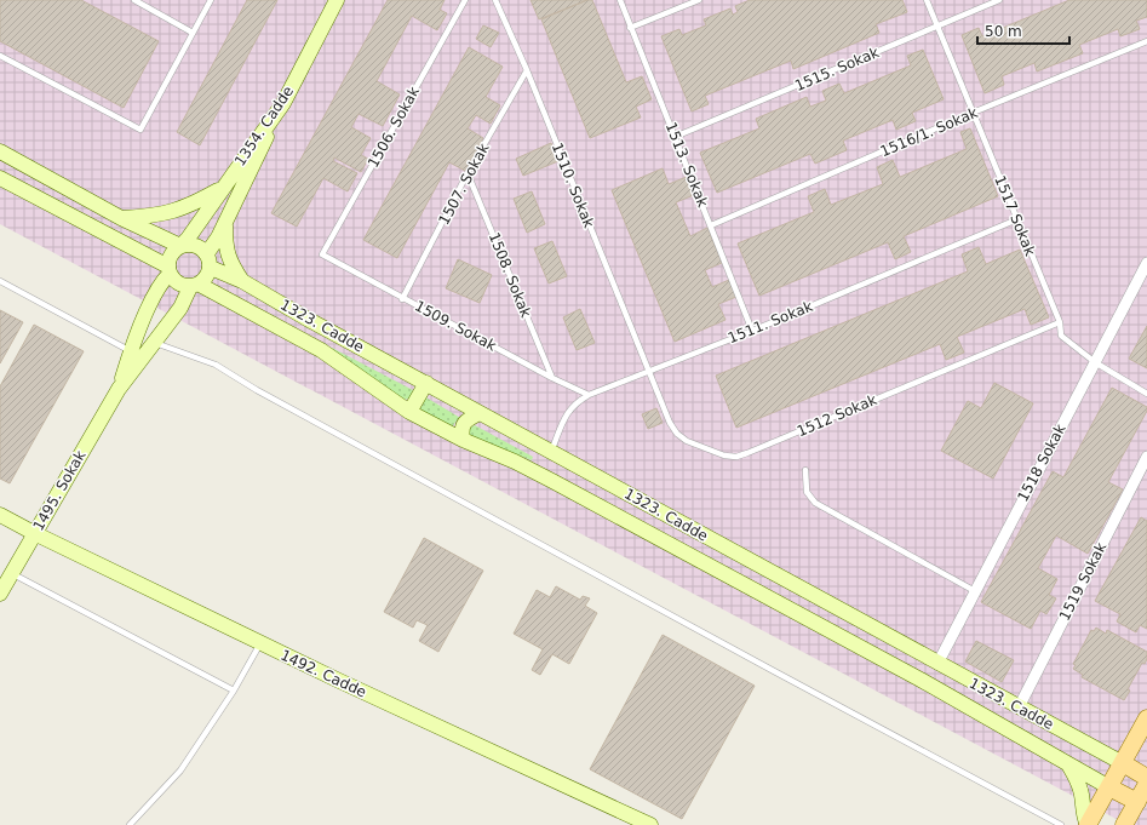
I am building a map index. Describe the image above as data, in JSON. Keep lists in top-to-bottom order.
{
  "streets": {
    "main road": [
      "1354. Cadde",
      "1323. Cadde",
      "1495. Sokak",
      "1492. Cadde"
    ],
    "street": ["1518 Sokak", "1519 Sokak"],
    "lane": [
      "1515. Sokak",
      "1506. Sokak",
      "1516/1. Sokak",
      "1513. Sokak",
      "1507. Sokak",
      "1510. Sokak",
      "1517 Sokak",
      "1508. Sokak",
      "1511. Sokak",
      "1509. Sokak",
      "1512 Sokak"
    ]
  },
  "crossings": [
    ["1515. Sokak", "1513. Sokak"],
    ["1515. Sokak", "1517 Sokak"],
    ["1354. Cadde", "1323. Cadde"],
    ["1354. Cadde", "1495. Sokak"],
    ["1506. Sokak", "1509. Sokak"],
    ["1516/1. Sokak", "1513. Sokak"],
    ["1516/1. Sokak", "1517 Sokak"],
    ["1513. Sokak", "1511. Sokak"],
    ["1507. Sokak", "1510. Sokak"],
    ["1507. Sokak", "1508. Sokak"],
    ["1507. Sokak", "1509. Sokak"],
    ["1510. Sokak", "1511. Sokak"],
    ["1510. Sokak", "1512 Sokak"],
    ["1517 Sokak", "1511. Sokak"],
    ["1517 Sokak", "1512 Sokak"],
    ["1517 Sokak", "1518 Sokak"],
    ["1508. Sokak", "1509. Sokak"],
    ["1511. Sokak", "1323. Cadde"],
    ["1511. Sokak", "1509. Sokak"],
    ["1511. Sokak", "1512 Sokak"],
    ["1323. Cadde", "1518 Sokak"],
    ["1323. Cadde", "1495. Sokak"],
    ["1323. Cadde", "1519 Sokak"],
    ["1495. Sokak", "1492. Cadde"]
  ],
  "scale_bar": "50 m"
}
